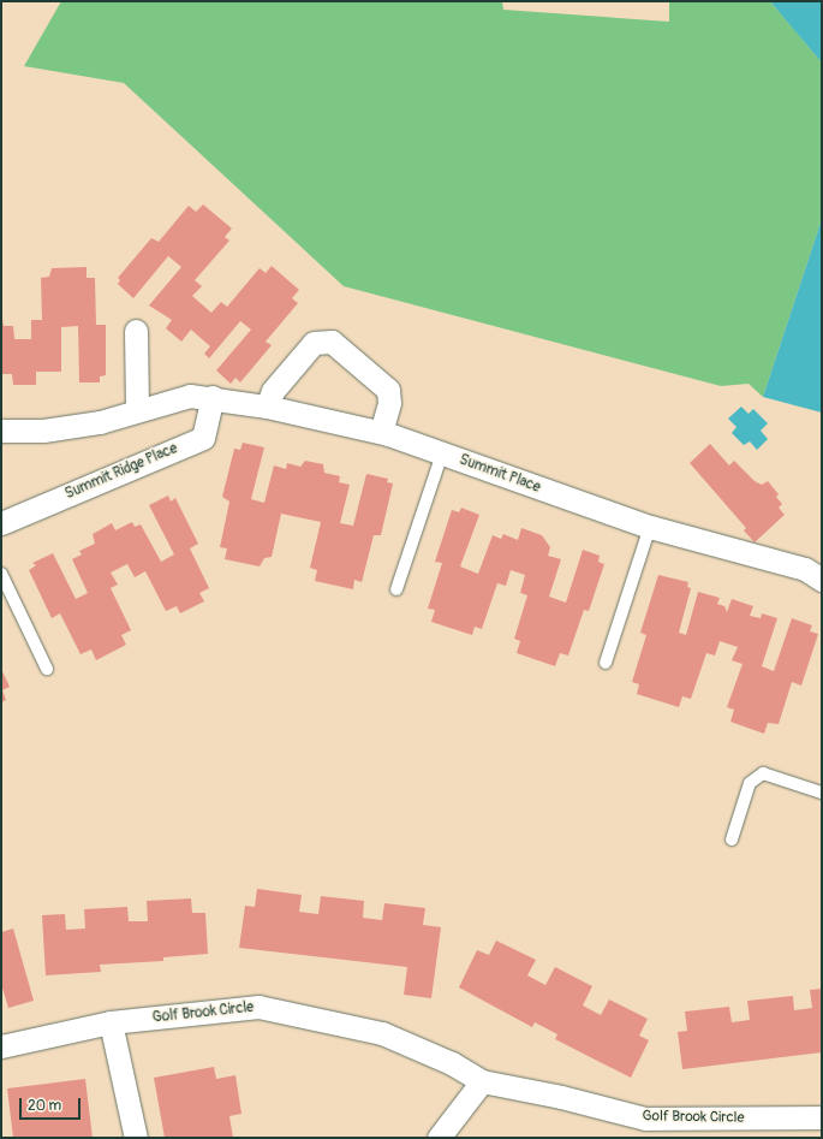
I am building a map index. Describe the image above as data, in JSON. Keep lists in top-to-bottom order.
{
  "streets": {
    "street": ["Summit Ridge Place", "Summit Place", "Golf Brook Circle"]
  },
  "crossings": [
    ["Summit Ridge Place", "Summit Place"]
  ],
  "scale_bar": "20 m"
}
